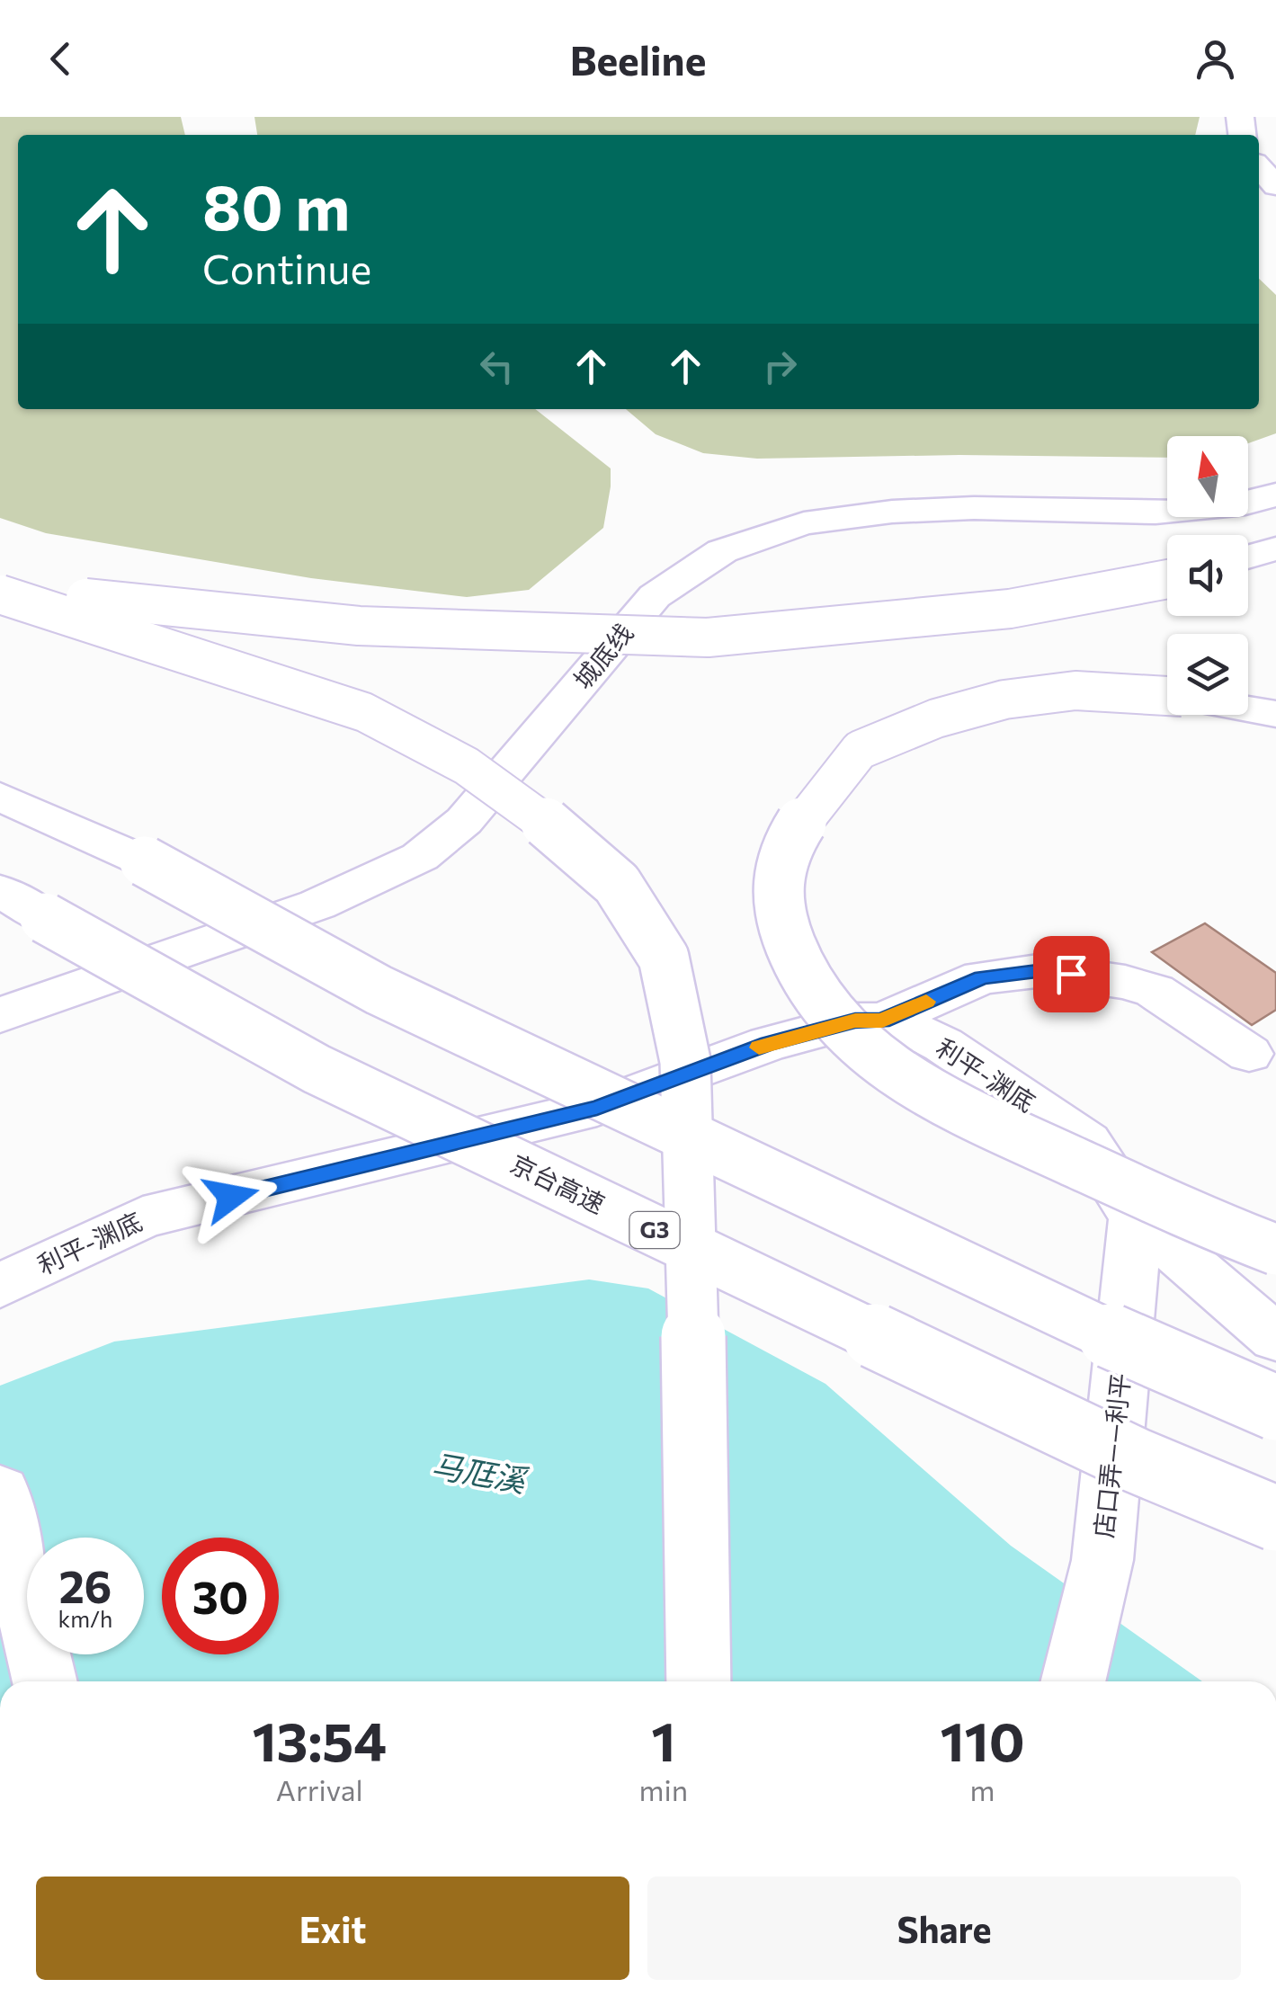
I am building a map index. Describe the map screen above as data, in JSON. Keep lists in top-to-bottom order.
{
  "streets": {
    "main road": [
      "城底线",
      "利平-渊底",
      "京台高速",
      "G3",
      "店口弄——利平"
    ]
  },
  "crossings": [
    ["利平-渊底", "店口弄——利平"]
  ],
  "water": ["马尫溪"],
  "north": "top",
  "page": {
    "header": "Beeline",
    "turn": ["80 m", "Continue"],
    "speed": "26 km/h",
    "limit": "30",
    "eta": [
      "13:54",
      "Arrival",
      "1",
      "min",
      "110",
      "m"
    ],
    "buttons": ["Exit", "Share"]
  }
}
